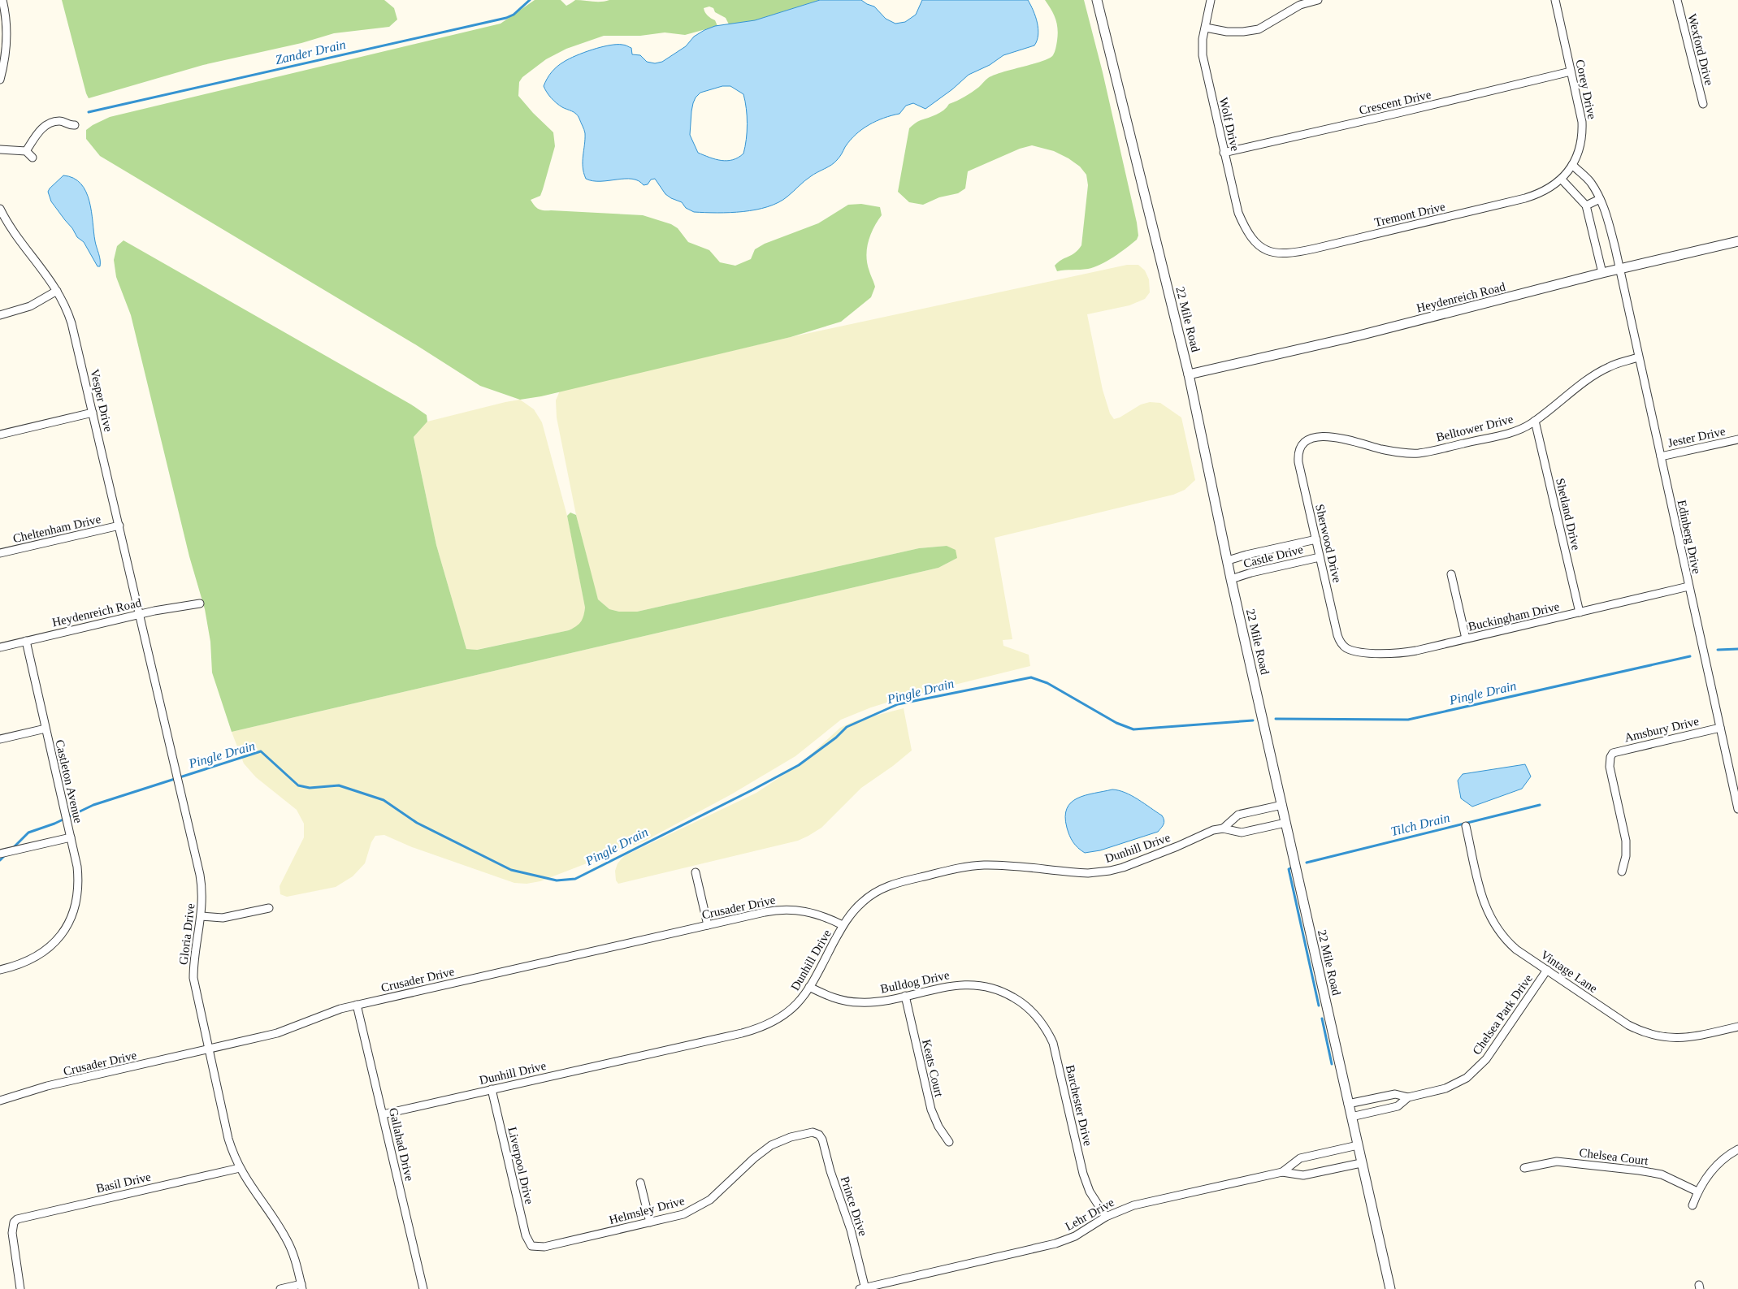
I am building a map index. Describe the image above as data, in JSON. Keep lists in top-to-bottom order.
{
  "streets": {
    "street": [
      "Wexford Drive",
      "Corey Drive",
      "Crescent Drive",
      "Wolf Drive",
      "Tremont Drive",
      "Heydenreich Road",
      "22 Mile Road",
      "Vesper Drive",
      "Belltower Drive",
      "Jester Drive",
      "Shetland Drive",
      "Cheltenham Drive",
      "Edinberg Drive",
      "Sherwood Drive",
      "Castle Drive",
      "Buckingham Drive",
      "Amsbury Drive",
      "Castleton Avenue",
      "Dunhill Drive",
      "Crusader Drive",
      "Gloria Drive",
      "Vintage Lane",
      "Bulldog Drive",
      "Chelsea Park Drive",
      "Keats Court",
      "Barchester Drive",
      "Gallahad Drive",
      "Chelsea Court",
      "Liverpool Drive",
      "Basil Drive",
      "Prince Drive",
      "Helmsley Drive",
      "Lehr Drive"
    ]
  },
  "crossings": [
    ["Corey Drive", "Crescent Drive"],
    ["Corey Drive", "Tremont Drive"],
    ["Corey Drive", "Edinberg Drive"],
    ["Crescent Drive", "Wolf Drive"],
    ["Wolf Drive", "Tremont Drive"],
    ["Heydenreich Road", "22 Mile Road"],
    ["Heydenreich Road", "Vesper Drive"],
    ["Heydenreich Road", "Edinberg Drive"],
    ["Heydenreich Road", "Castleton Avenue"],
    ["Heydenreich Road", "Gloria Drive"],
    ["22 Mile Road", "Castle Drive"],
    ["22 Mile Road", "Dunhill Drive"],
    ["22 Mile Road", "Chelsea Park Drive"],
    ["22 Mile Road", "Lehr Drive"],
    ["Vesper Drive", "Cheltenham Drive"],
    ["Vesper Drive", "Gloria Drive"],
    ["Belltower Drive", "Shetland Drive"],
    ["Belltower Drive", "Edinberg Drive"],
    ["Belltower Drive", "Sherwood Drive"],
    ["Jester Drive", "Edinberg Drive"],
    ["Shetland Drive", "Buckingham Drive"],
    ["Edinberg Drive", "Buckingham Drive"],
    ["Edinberg Drive", "Amsbury Drive"],
    ["Sherwood Drive", "Castle Drive"],
    ["Sherwood Drive", "Buckingham Drive"],
    ["Dunhill Drive", "Crusader Drive"],
    ["Dunhill Drive", "Bulldog Drive"],
    ["Dunhill Drive", "Gallahad Drive"],
    ["Dunhill Drive", "Liverpool Drive"],
    ["Crusader Drive", "Gloria Drive"],
    ["Crusader Drive", "Gallahad Drive"],
    ["Gloria Drive", "Basil Drive"],
    ["Vintage Lane", "Chelsea Park Drive"],
    ["Bulldog Drive", "Keats Court"],
    ["Bulldog Drive", "Barchester Drive"],
    ["Barchester Drive", "Lehr Drive"],
    ["Liverpool Drive", "Helmsley Drive"],
    ["Prince Drive", "Helmsley Drive"],
    ["Prince Drive", "Lehr Drive"]
  ],
  "water": ["Zander Drain", "Pingle Drain", "Tilch Drain"]
}
